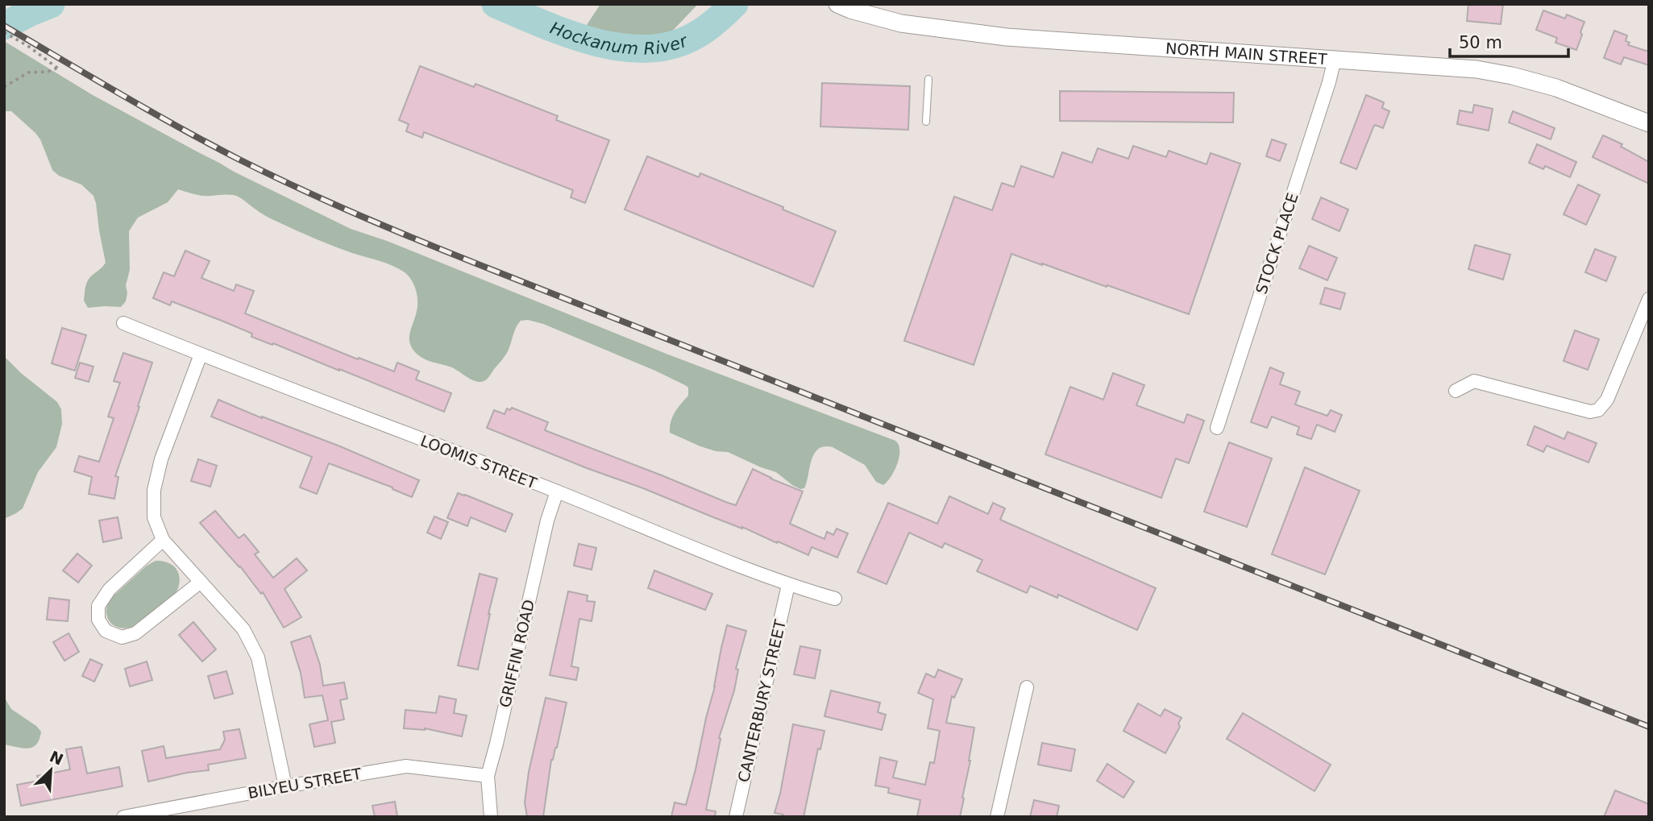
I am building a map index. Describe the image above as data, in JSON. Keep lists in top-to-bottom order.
{
  "streets": {
    "main road": ["NORTH MAIN STREET"],
    "street": [
      "STOCK PLACE",
      "LOOMIS STREET",
      "GRIFFIN ROAD",
      "CANTERBURY STREET",
      "BILYEU STREET"
    ]
  },
  "crossings": [
    ["NORTH MAIN STREET", "STOCK PLACE"],
    ["LOOMIS STREET", "GRIFFIN ROAD"],
    ["LOOMIS STREET", "CANTERBURY STREET"],
    ["GRIFFIN ROAD", "BILYEU STREET"]
  ],
  "water": ["Hockanum River"],
  "scale_bar": "50 m",
  "north": "top right"
}
